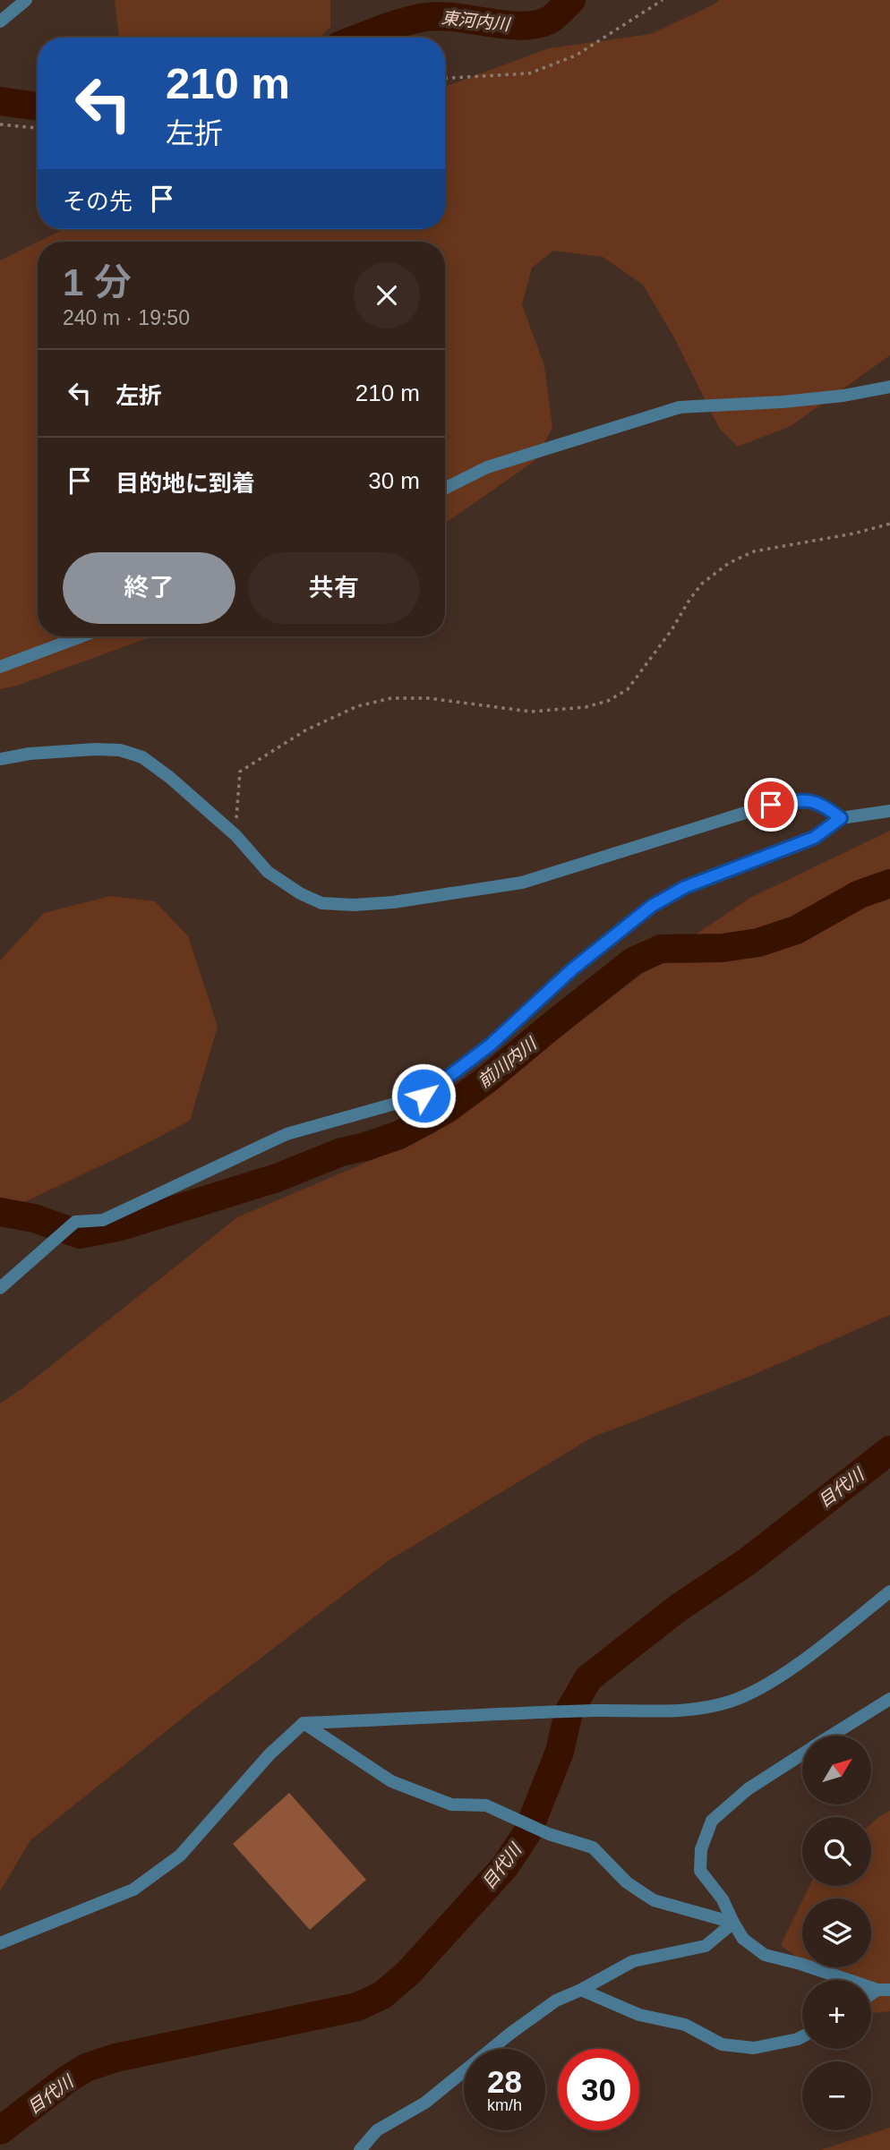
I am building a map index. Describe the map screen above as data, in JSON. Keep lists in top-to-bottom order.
{
  "water": ["東河内川", "前川内川", "目代川"],
  "north": "top right",
  "page": {
    "turn": ["210 m", "左折"],
    "then": "その先",
    "heading": ["1 分", "240 m · 19:50"],
    "list": [
      {
        "name": "左折",
        "value": "210 m"
      },
      {
        "name": "目的地に到着",
        "value": "30 m"
      }
    ],
    "buttons": ["終了", "共有"],
    "map_buttons": ["+", "−"],
    "speed": "28 km/h",
    "limit": "30"
  }
}
